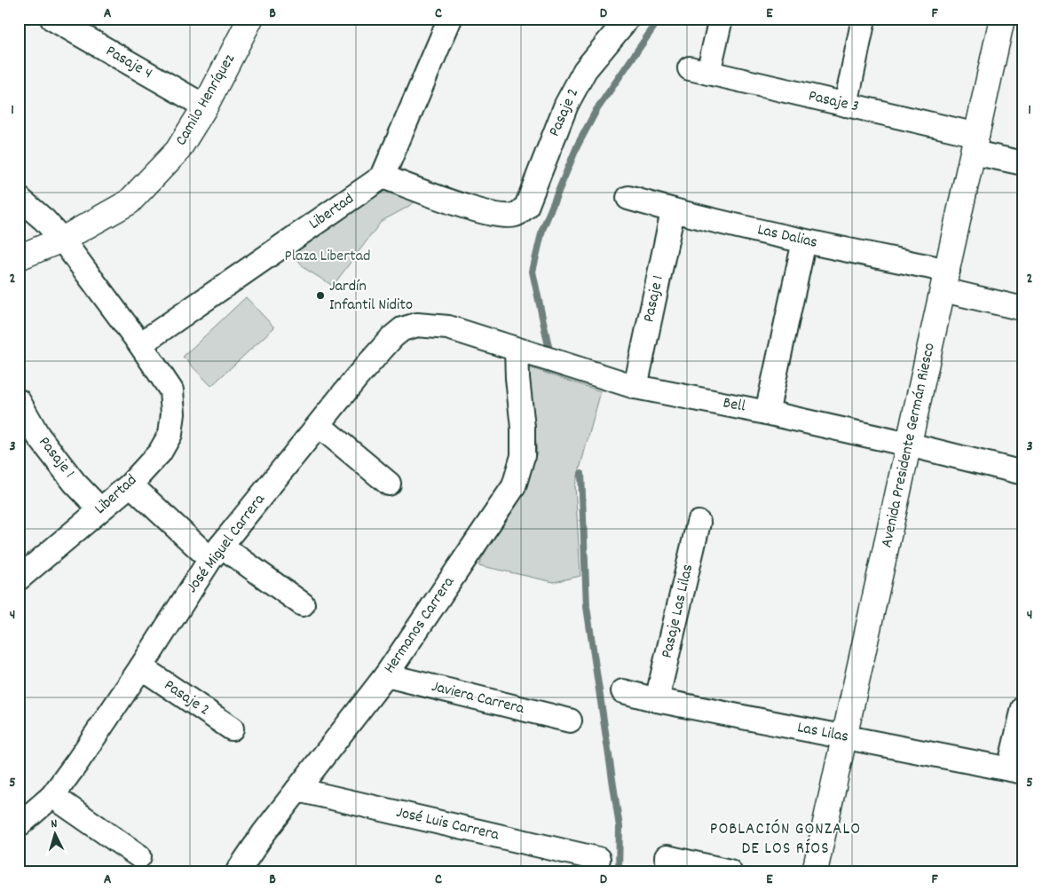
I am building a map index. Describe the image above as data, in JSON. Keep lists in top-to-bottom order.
{
  "streets": {
    "street": [
      "Pasaje 4",
      "Camilo Henríquez",
      "Pasaje 3",
      "Pasaje 2",
      "Libertad",
      "Las Dalias",
      "Pasaje 1",
      "Bell",
      "Avenida Presidente Germán Riesco",
      "José Miguel Carrera",
      "Pasaje Las Lilas",
      "Hermanos Carrera",
      "Javiera Carrera",
      "Las Lilas",
      "José Luis Carrera"
    ]
  },
  "crossings": [
    ["Pasaje 4", "Camilo Henríquez"],
    ["Camilo Henríquez", "Libertad"],
    ["Pasaje 3", "Avenida Presidente Germán Riesco"],
    ["Pasaje 2", "Libertad"],
    ["Pasaje 2", "José Miguel Carrera"],
    ["Libertad", "Pasaje 1"],
    ["Las Dalias", "Pasaje 1"],
    ["Las Dalias", "Avenida Presidente Germán Riesco"],
    ["Pasaje 1", "Bell"],
    ["Bell", "Avenida Presidente Germán Riesco"],
    ["Bell", "José Miguel Carrera"],
    ["Bell", "Hermanos Carrera"],
    ["Avenida Presidente Germán Riesco", "Las Lilas"],
    ["Pasaje Las Lilas", "Las Lilas"],
    ["Hermanos Carrera", "Javiera Carrera"],
    ["Hermanos Carrera", "José Luis Carrera"]
  ],
  "districts": ["POBLACIÓN GONZALO DE LOS RÍOS"],
  "parks": ["Plaza Libertad"],
  "places": ["Jardín Infantil Nidito"],
  "north": "top",
  "grid": {
    "columns": [
      "A",
      "B",
      "C",
      "D",
      "E",
      "F"
    ],
    "rows": [
      "1",
      "2",
      "3",
      "4",
      "5"
    ]
  }
}
